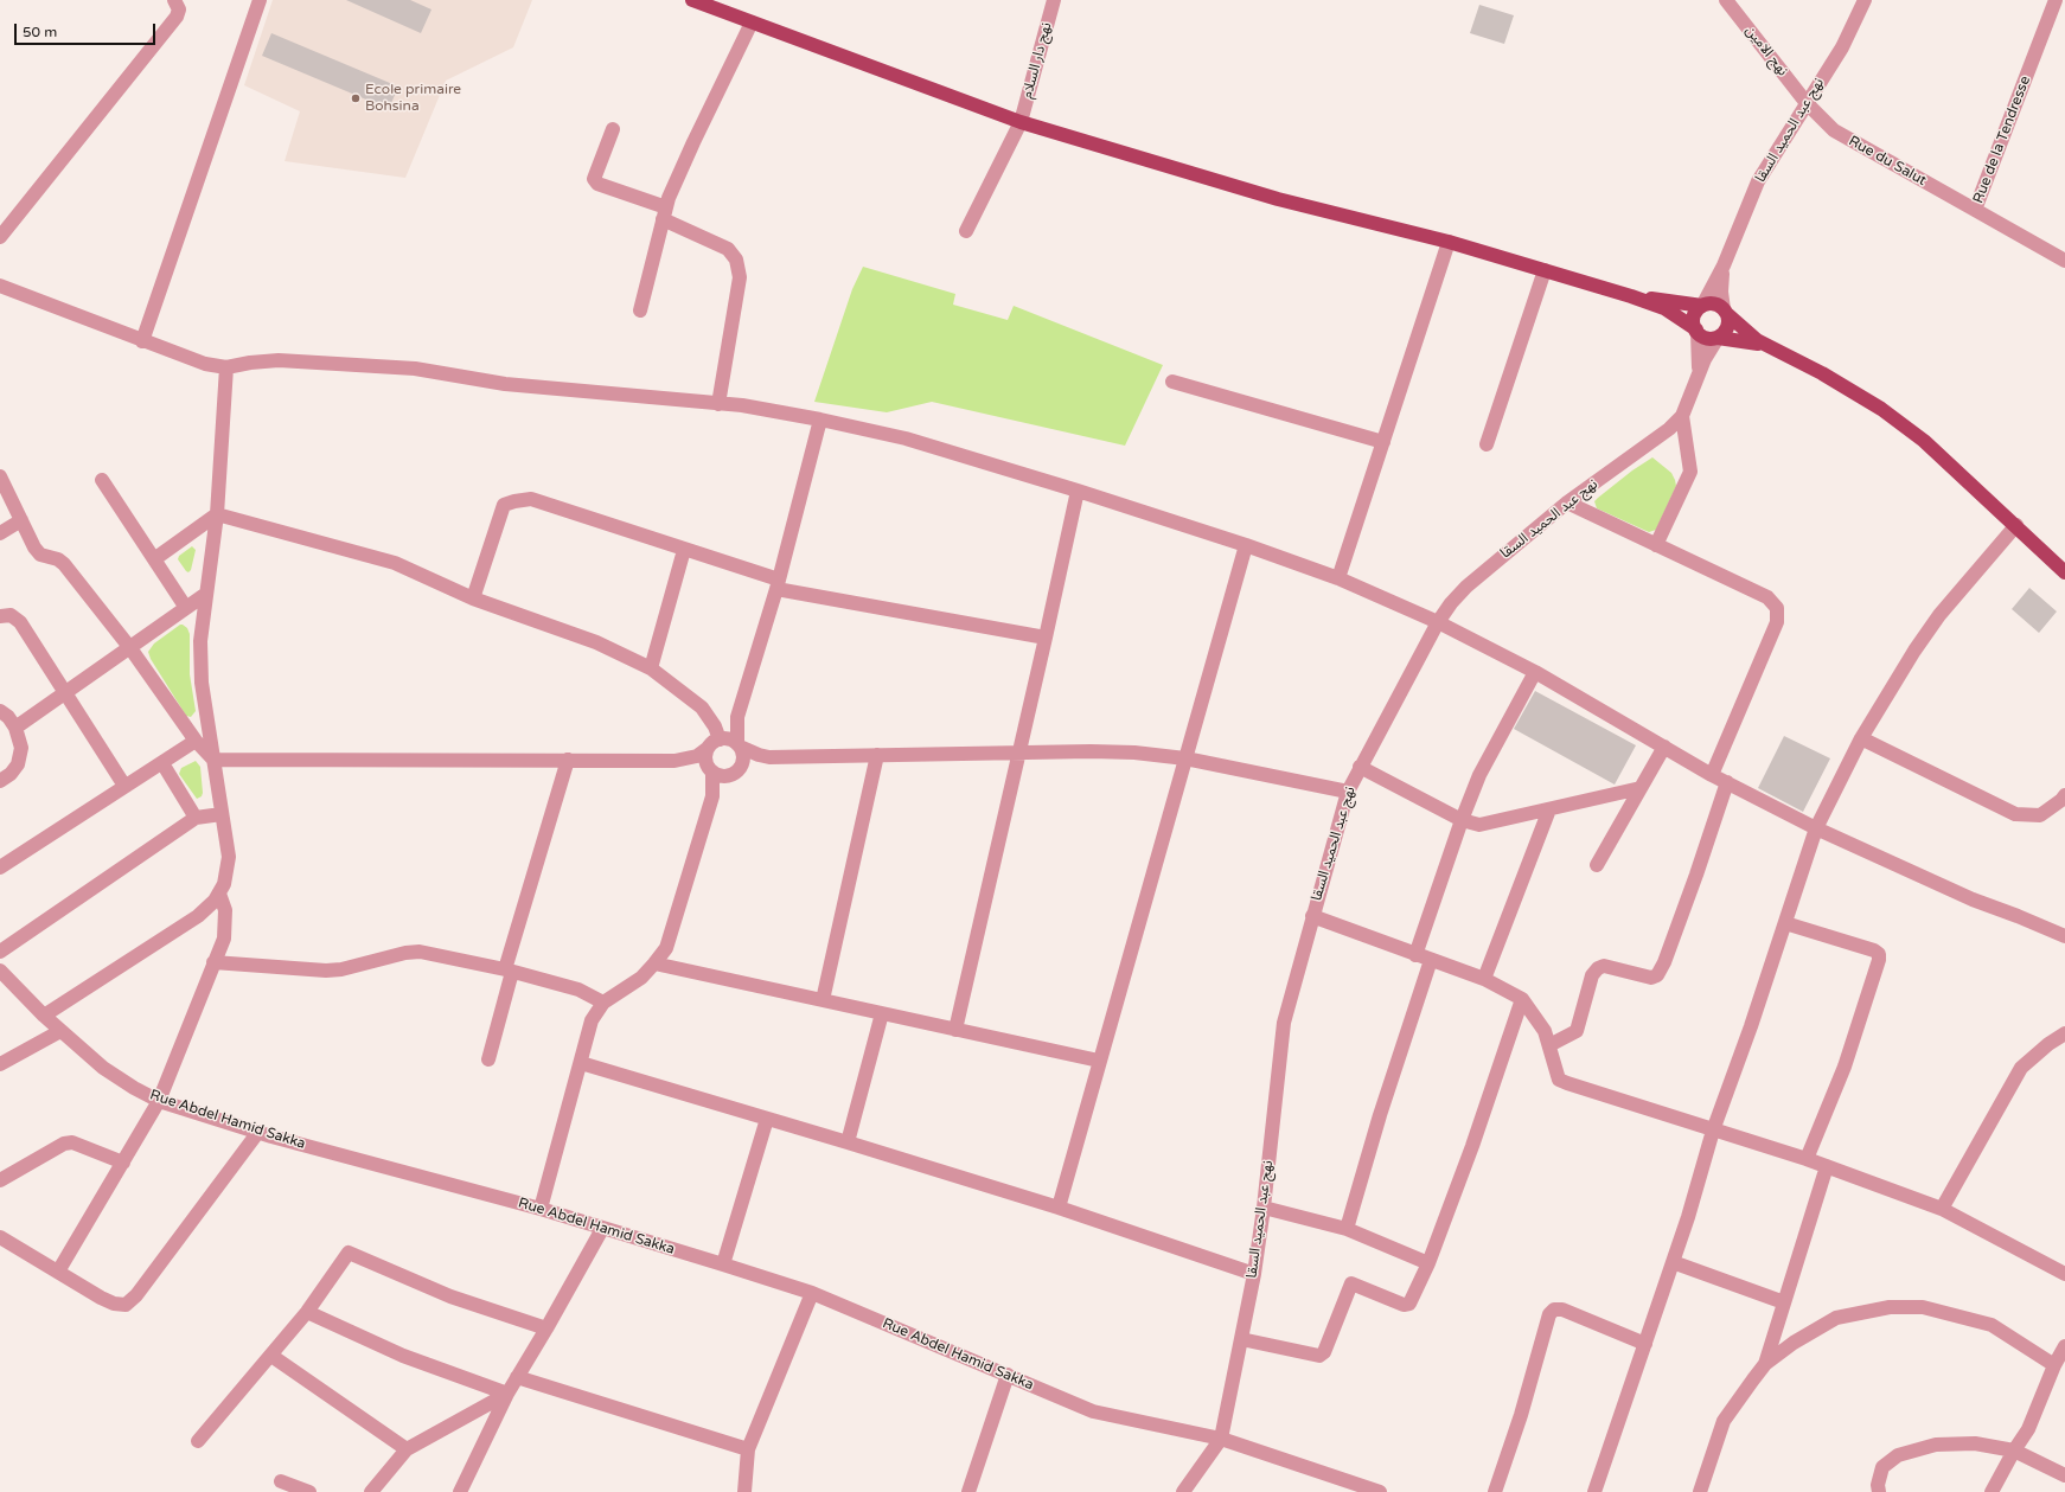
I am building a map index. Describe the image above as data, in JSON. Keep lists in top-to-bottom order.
{
  "streets": {
    "street": [
      "نهج الامين",
      "نهج دار السلام",
      "نهج عبد الحميد السقا",
      "Rue de la Tendresse",
      "Rue du Salut",
      "Rue Abdel Hamid Sakka"
    ]
  },
  "crossings": [
    ["نهج الامين", "نهج عبد الحميد السقا"],
    ["نهج الامين", "Rue du Salut"],
    ["نهج عبد الحميد السقا", "Rue du Salut"],
    ["نهج عبد الحميد السقا", "Rue Abdel Hamid Sakka"],
    ["Rue de la Tendresse", "Rue du Salut"]
  ],
  "places": ["Ecole primaire Bohsina"],
  "scale_bar": "50 m"
}
